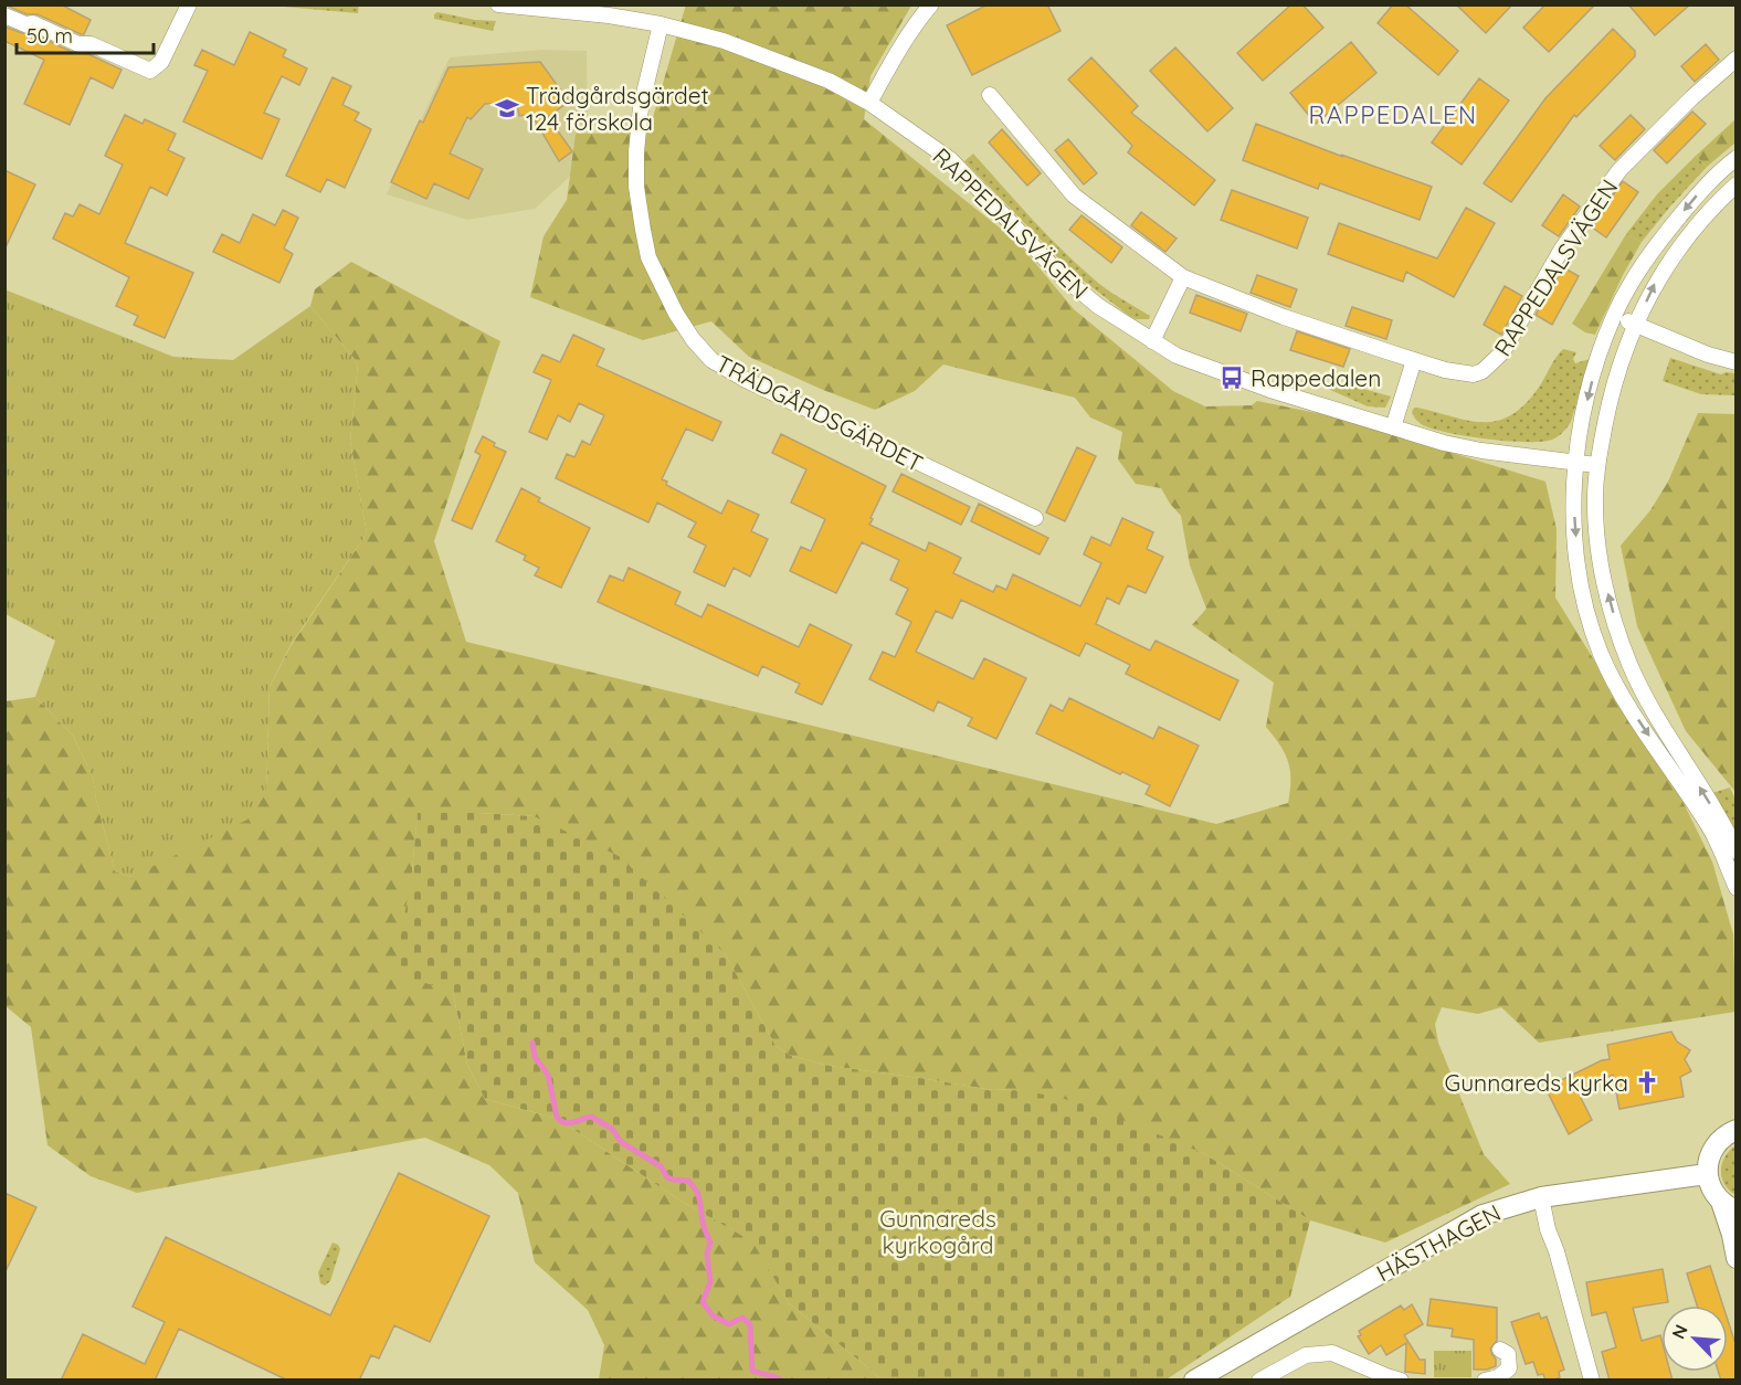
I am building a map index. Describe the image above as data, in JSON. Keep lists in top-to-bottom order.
{
  "streets": {
    "street": ["RAPPEDALSVÄGEN", "TRÄDGÅRDSGÄRDET", "HÄSTHAGEN"]
  },
  "crossings": [
    ["RAPPEDALSVÄGEN", "TRÄDGÅRDSGÄRDET"]
  ],
  "districts": ["RAPPEDALEN"],
  "parks": ["Gunnareds kyrkogård"],
  "places": {
    "school or university": ["Trädgårdsgärdet 124 förskola"],
    "bus stop": ["Rappedalen"],
    "church": ["Gunnareds kyrka"]
  },
  "scale_bar": "50 m",
  "north": "top left"
}
